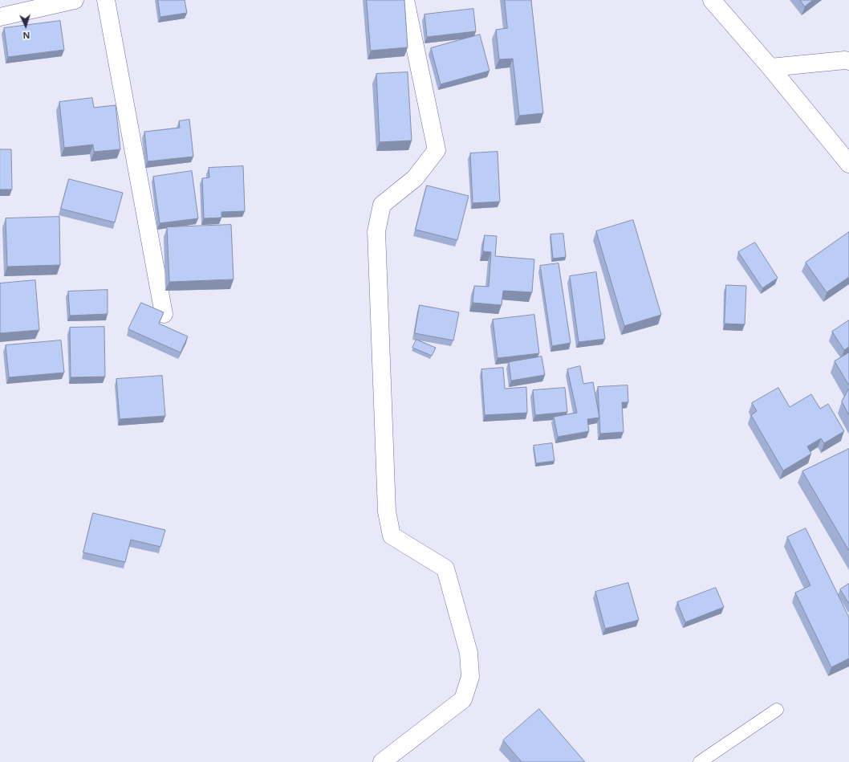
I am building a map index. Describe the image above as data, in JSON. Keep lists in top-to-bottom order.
{
  "north": "bottom"
}
